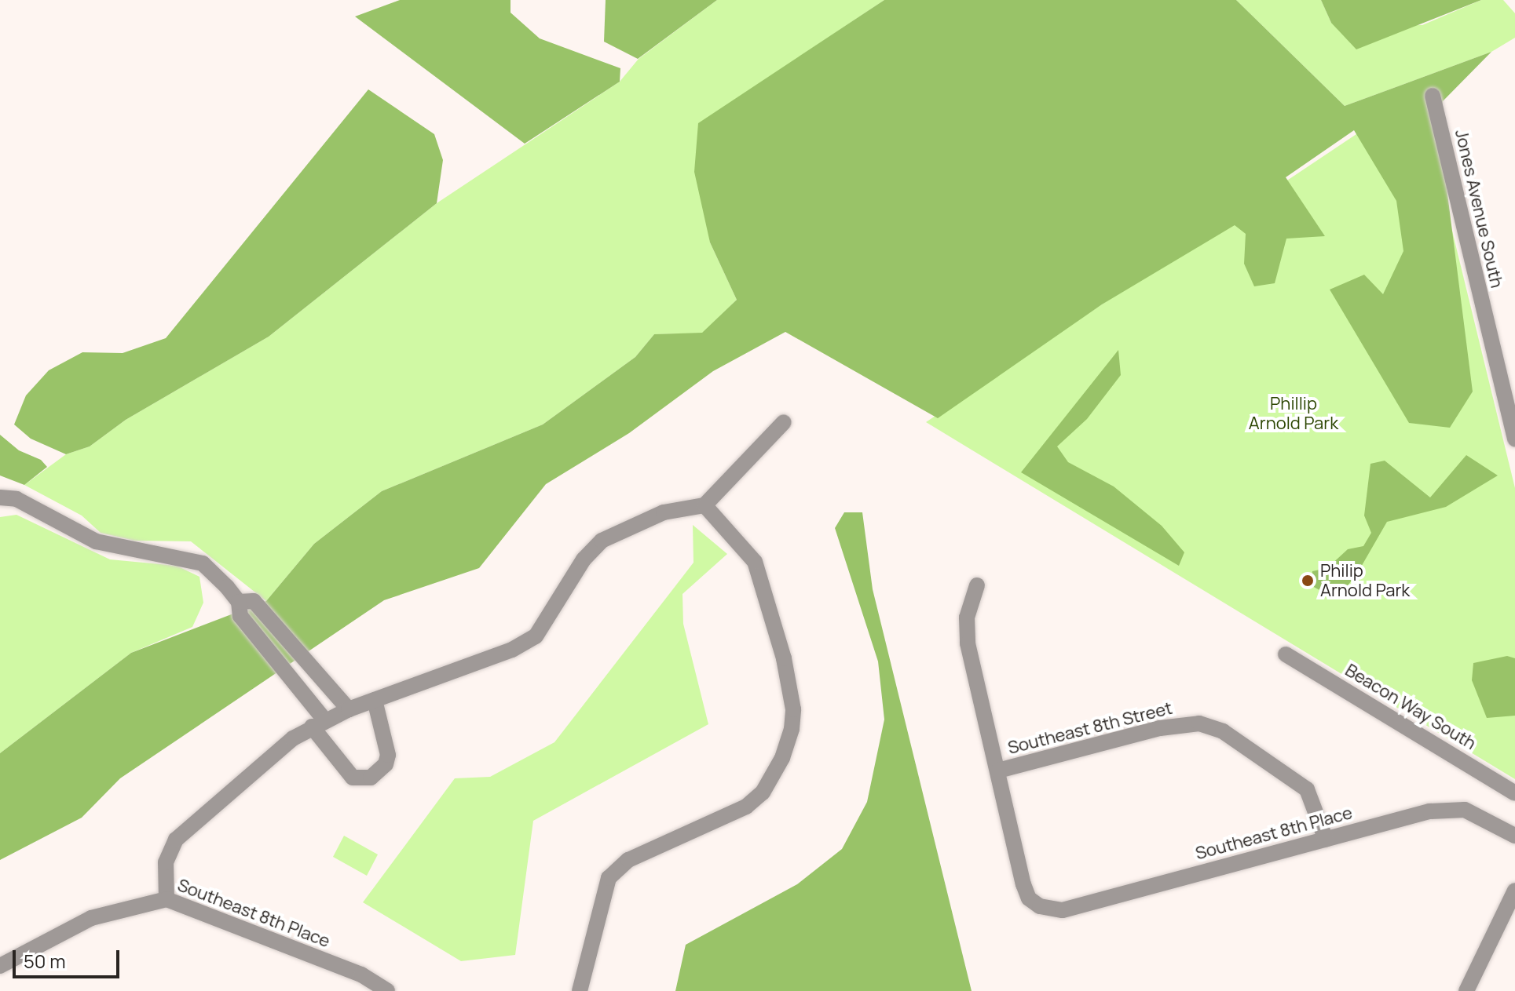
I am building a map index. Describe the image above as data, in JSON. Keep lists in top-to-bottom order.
{
  "streets": {
    "street": [
      "Jones Avenue South",
      "Beacon Way South",
      "Southeast 8th Street",
      "Southeast 8th Place"
    ]
  },
  "crossings": [
    ["Southeast 8th Street", "Southeast 8th Place"]
  ],
  "parks": ["Phillip Arnold Park"],
  "places": ["Philip Arnold Park"],
  "scale_bar": "50 m"
}
